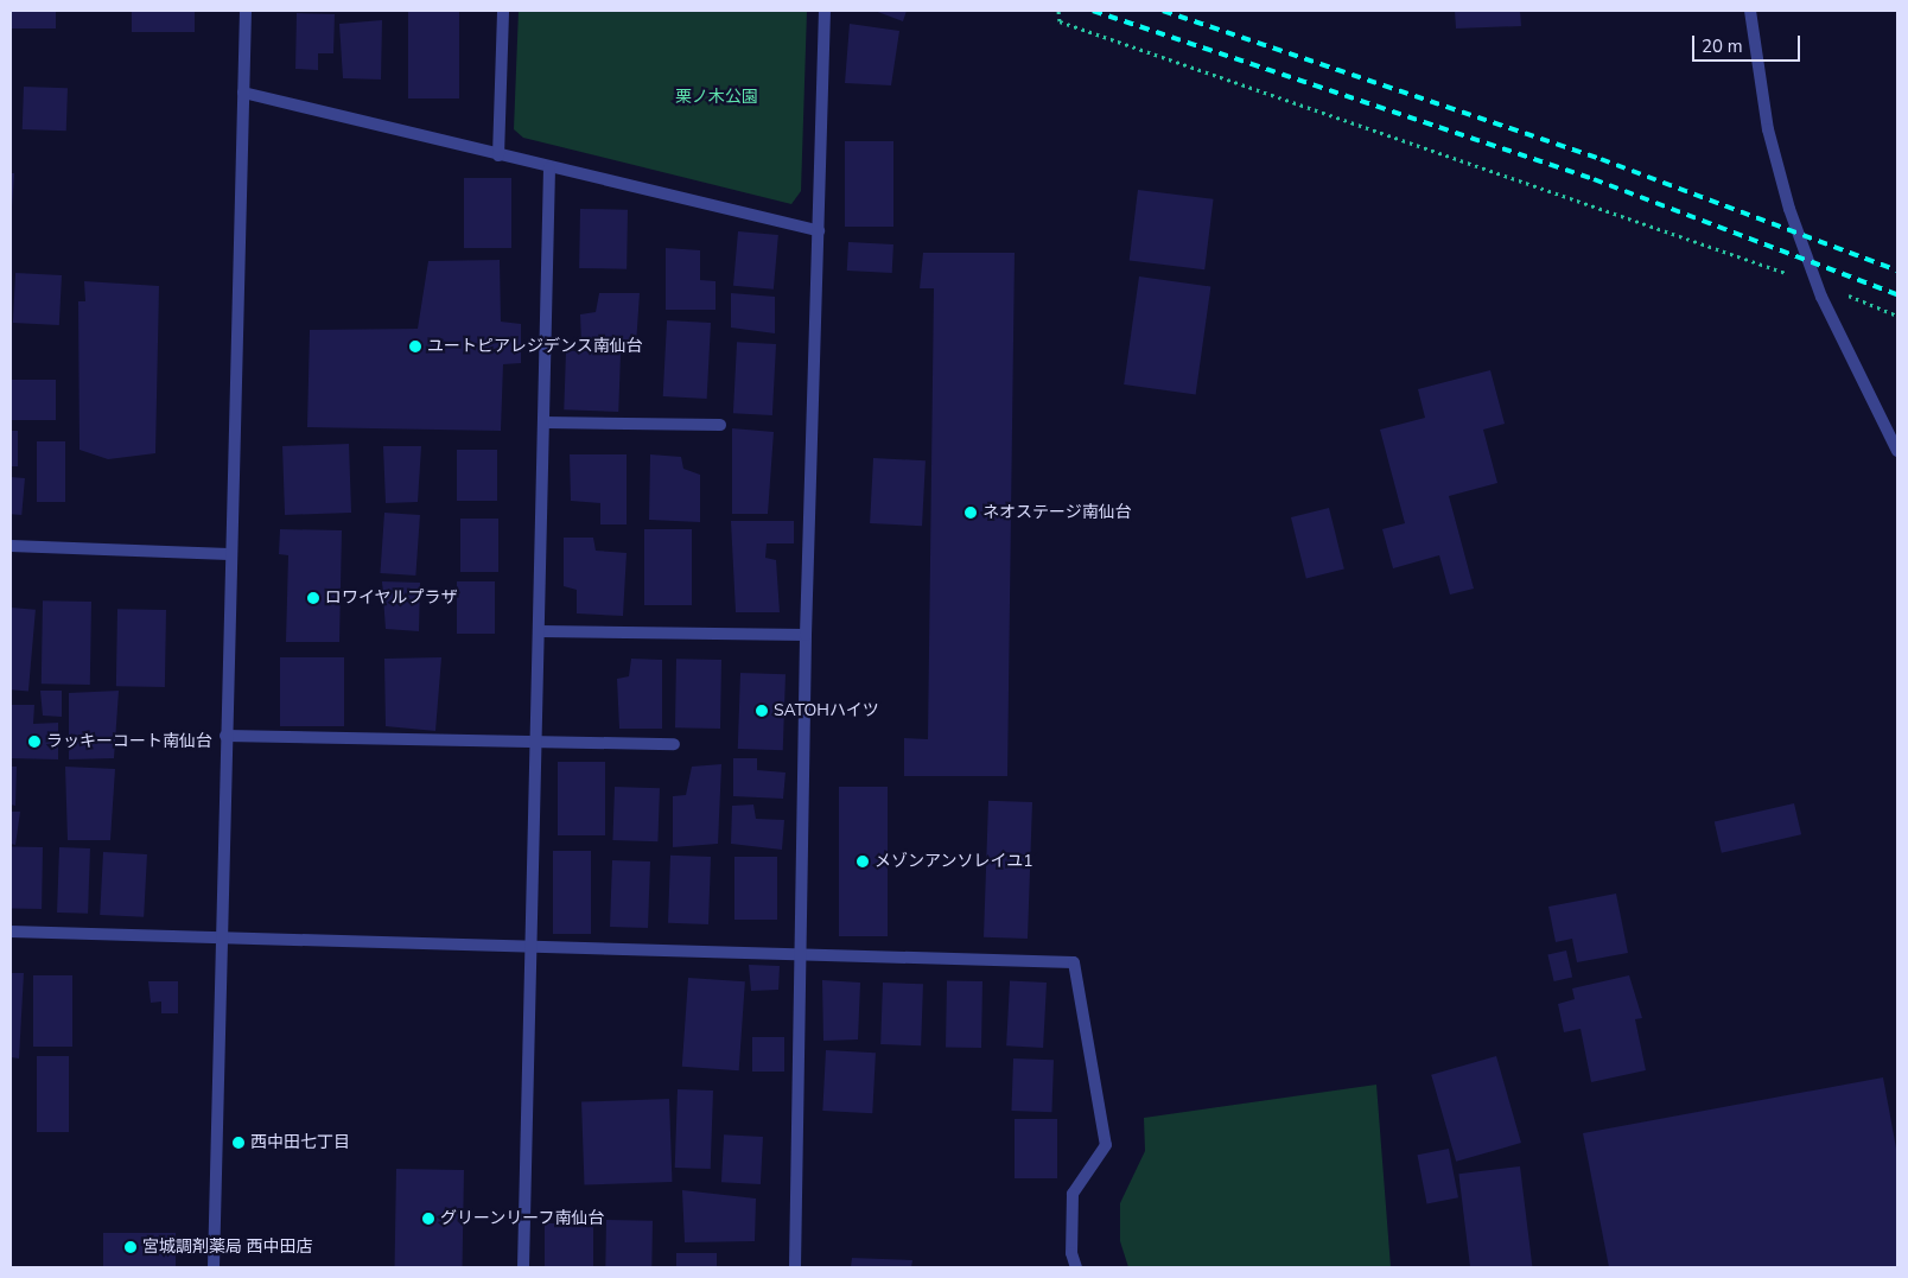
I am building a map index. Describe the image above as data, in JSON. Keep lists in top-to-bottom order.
{
  "parks": ["栗ノ木公園"],
  "places": [
    "ユートピアレジデンス南仙台",
    "ネオステージ南仙台",
    "ロワイヤルプラザ",
    "SATOHハイツ",
    "ラッキーコート南仙台",
    "メゾンアンソレイユ1",
    "西中田七丁目",
    "グリーンリーフ南仙台",
    "宮城調剤薬局 西中田店"
  ],
  "scale_bar": "20 m"
}
